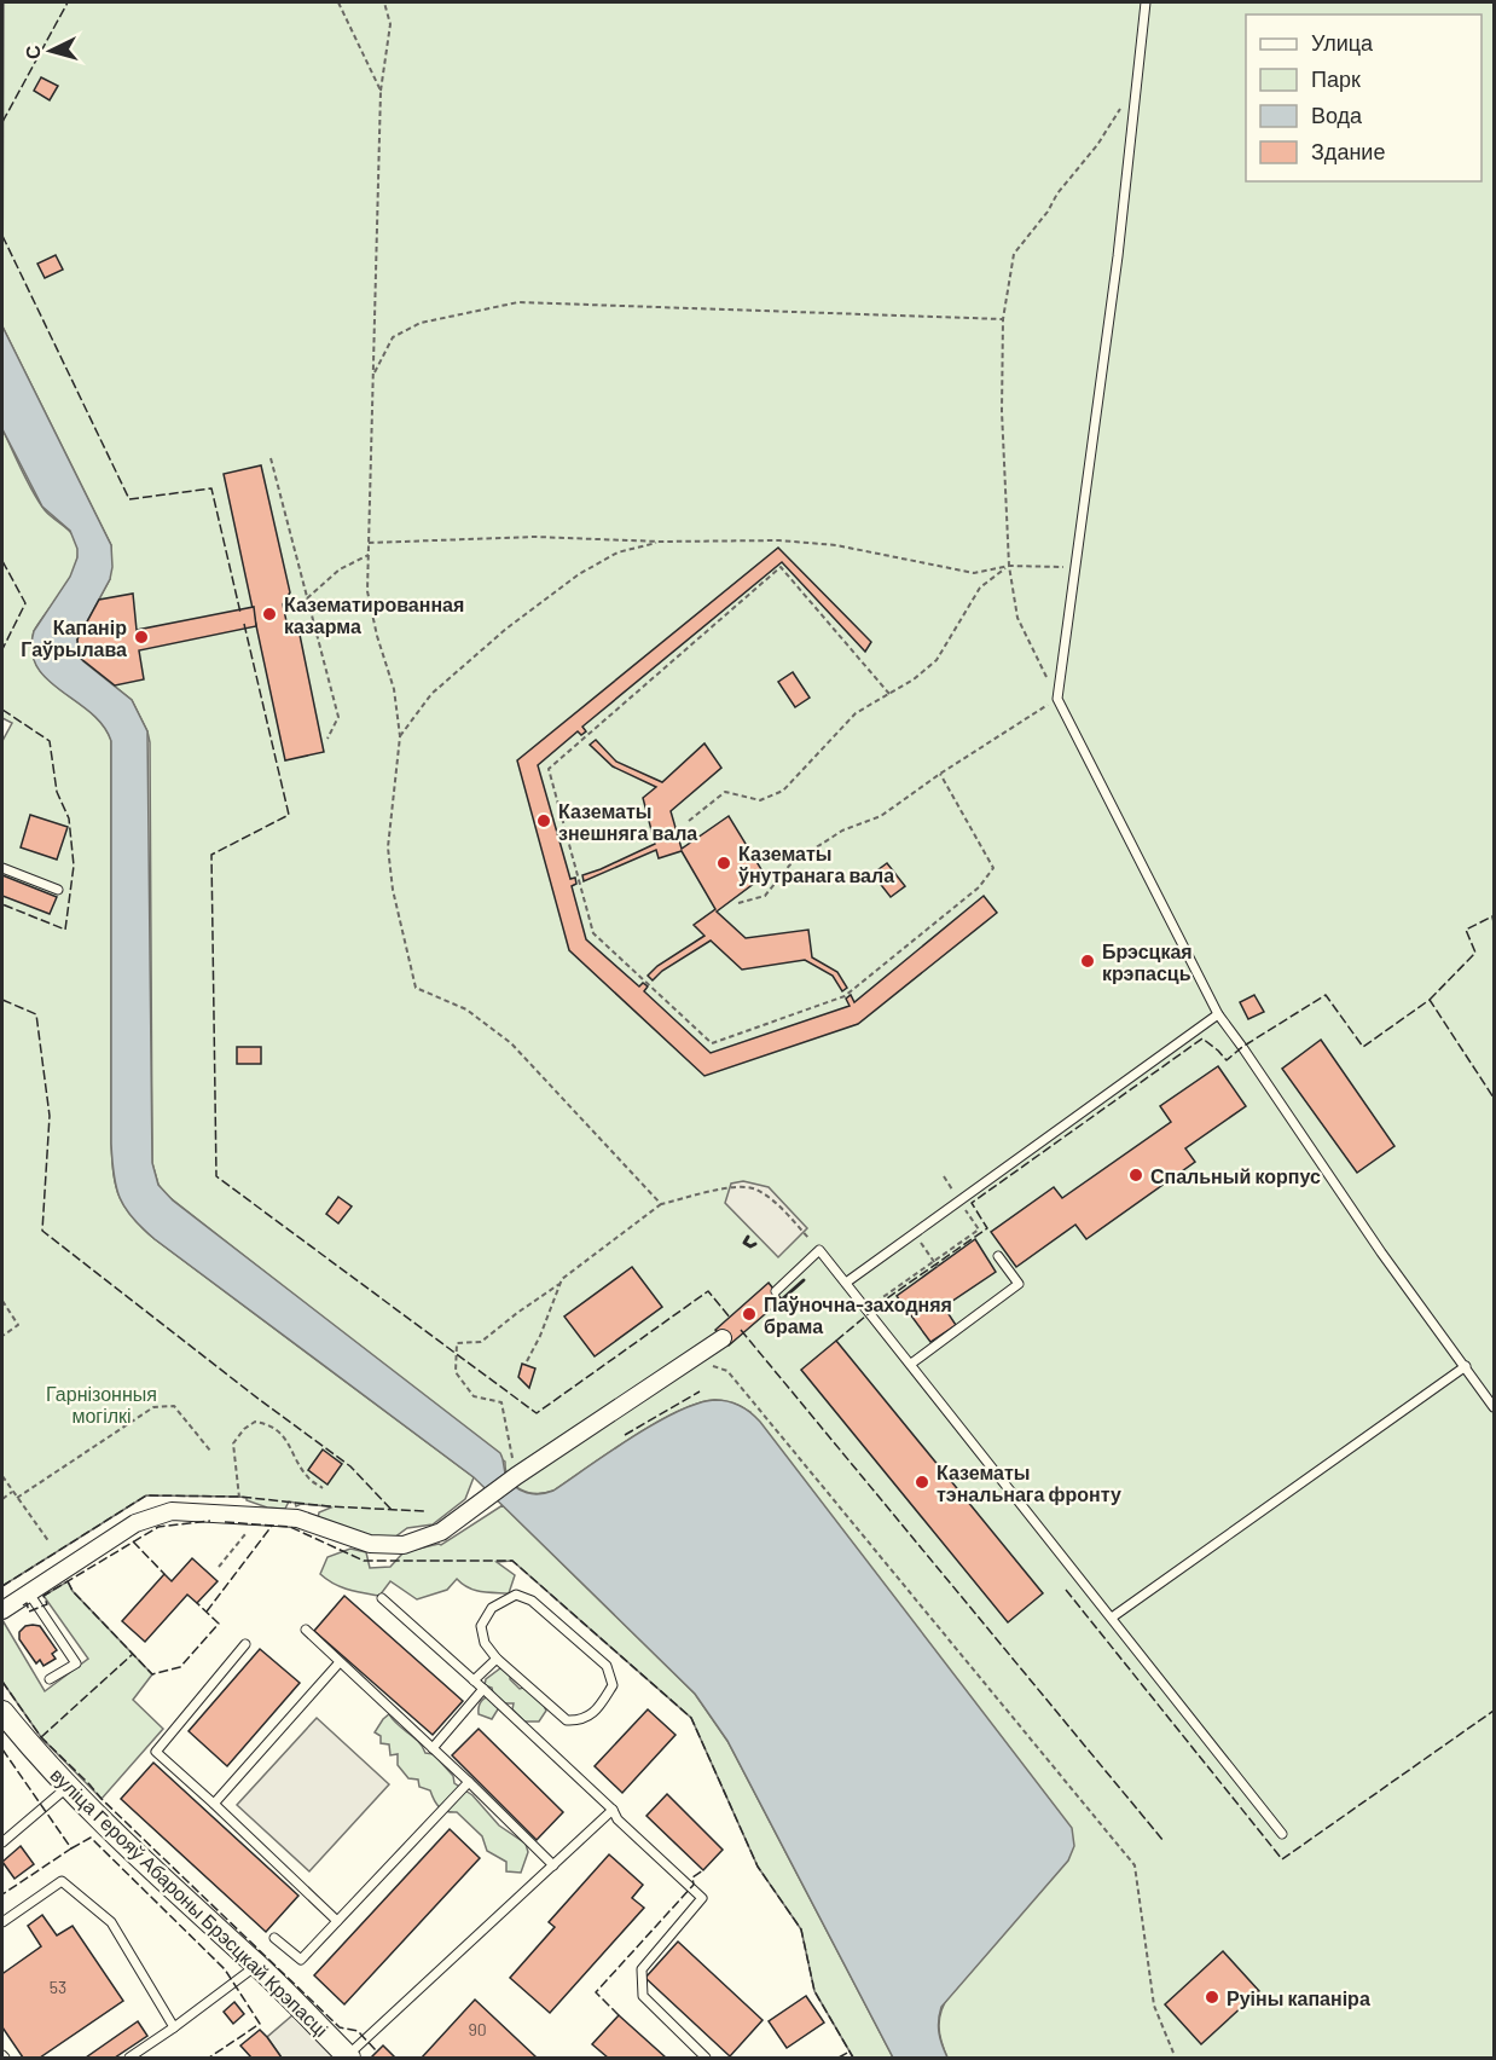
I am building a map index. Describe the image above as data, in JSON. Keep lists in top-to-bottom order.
{
  "streets": {
    "main road": ["вуліца Герояў Абароны Брэсцкай Крэпасці"]
  },
  "parks": ["Гарнізонныя могілкі"],
  "places": [
    "Казематированная казарма",
    "Капанір Гаўрылава",
    "Казематы знешняга вала",
    "Казематы ўнутранага вала",
    "Брэсцкая крэпасць",
    "Спальный корпус",
    "Паўночна-заходняя брама",
    "Казематы тэнальнага фронту",
    "Руіны капаніра"
  ],
  "house_numbers": ["53", "90"],
  "legend": [
    "Улица",
    "Парк",
    "Вода",
    "Здание"
  ],
  "north": "left"
}
